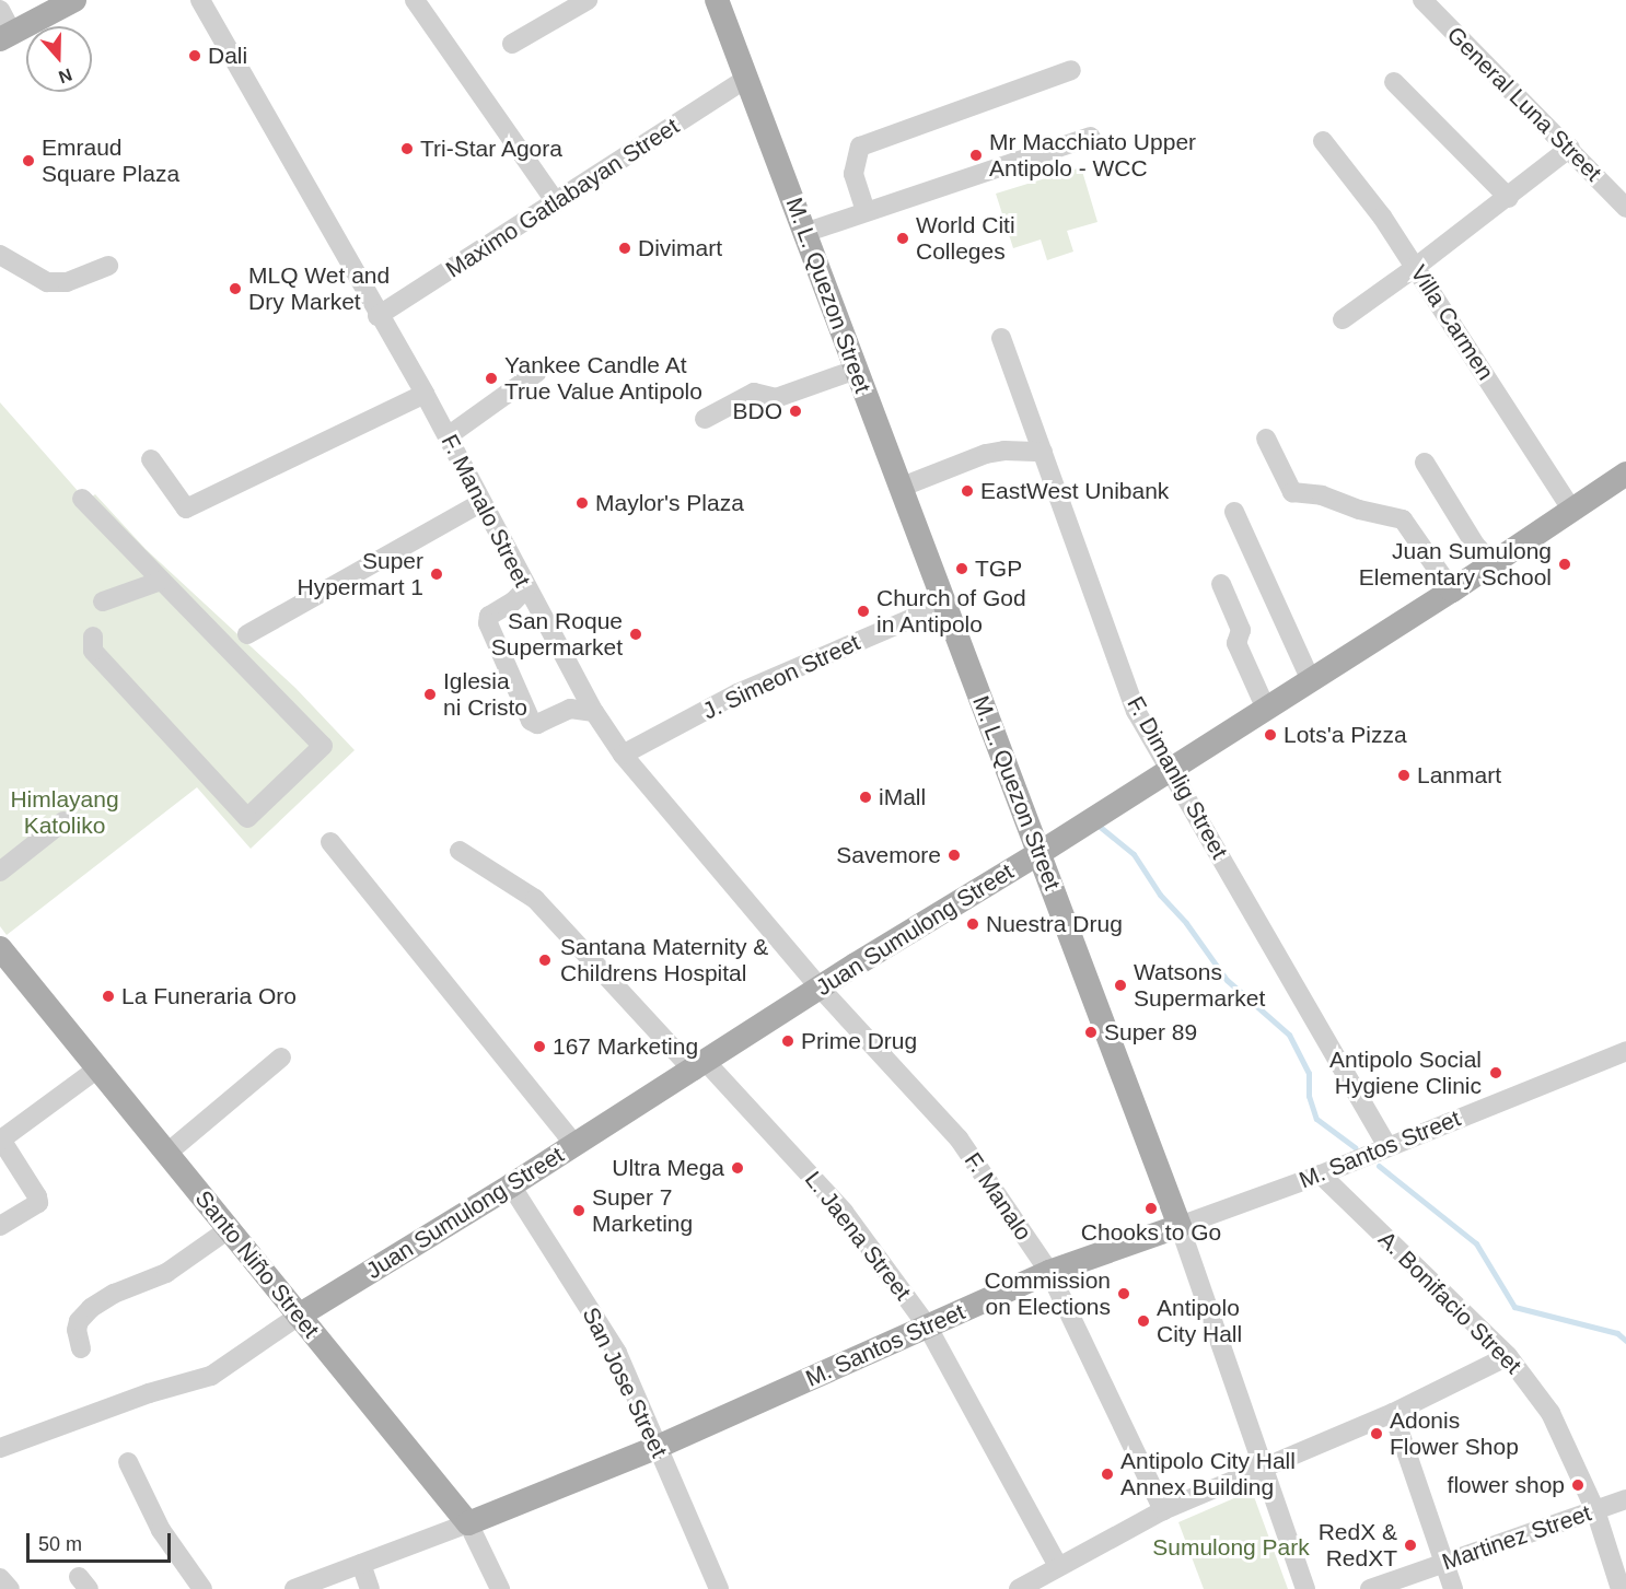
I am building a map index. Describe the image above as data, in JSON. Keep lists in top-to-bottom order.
{
  "streets": {
    "main road": [
      "M. L. Quezon Street",
      "Juan Sumulong Street",
      "M. Santos Street",
      "Santo Niño Street"
    ],
    "street": [
      "General Luna Street",
      "Maximo Gatlabayan Street",
      "Villa Carmen",
      "F. Manalo Street",
      "J. Simeon Street",
      "F. Dimanlig Street",
      "F. Manalo",
      "L. Jaena Street",
      "A. Bonifacio Street",
      "San Jose Street",
      "Martinez Street"
    ]
  },
  "crossings": [
    ["Maximo Gatlabayan Street", "M. L. Quezon Street"],
    ["Maximo Gatlabayan Street", "F. Manalo Street"],
    ["M. L. Quezon Street", "J. Simeon Street"],
    ["M. L. Quezon Street", "Juan Sumulong Street"],
    ["M. L. Quezon Street", "M. Santos Street"],
    ["Villa Carmen", "Juan Sumulong Street"],
    ["F. Manalo Street", "J. Simeon Street"],
    ["F. Manalo Street", "Juan Sumulong Street"],
    ["F. Manalo Street", "F. Manalo"],
    ["F. Dimanlig Street", "Juan Sumulong Street"],
    ["F. Dimanlig Street", "M. Santos Street"],
    ["Juan Sumulong Street", "F. Manalo"],
    ["Juan Sumulong Street", "L. Jaena Street"],
    ["Juan Sumulong Street", "Santo Niño Street"],
    ["Juan Sumulong Street", "San Jose Street"],
    ["M. Santos Street", "F. Manalo"],
    ["M. Santos Street", "L. Jaena Street"],
    ["M. Santos Street", "Santo Niño Street"],
    ["M. Santos Street", "A. Bonifacio Street"],
    ["M. Santos Street", "San Jose Street"],
    ["A. Bonifacio Street", "Martinez Street"]
  ],
  "parks": ["Himlayang Katoliko", "Sumulong Park"],
  "places": [
    "Dali",
    "Tri-Star Agora",
    "Mr Macchiato Upper Antipolo - WCC",
    "Emraud Square Plaza",
    "World Citi Colleges",
    "Divimart",
    "MLQ Wet and Dry Market",
    "Yankee Candle At True Value Antipolo",
    "BDO",
    "EastWest Unibank",
    "Maylor's Plaza",
    "Juan Sumulong Elementary School",
    "TGP",
    "Super Hypermart 1",
    "Church of God in Antipolo",
    "San Roque Supermarket",
    "Iglesia ni Cristo",
    "Lots'a Pizza",
    "Lanmart",
    "iMall",
    "Savemore",
    "Nuestra Drug",
    "Santana Maternity & Childrens Hospital",
    "Watsons Supermarket",
    "La Funeraria Oro",
    "Super 89",
    "Prime Drug",
    "167 Marketing",
    "Antipolo Social Hygiene Clinic",
    "Ultra Mega",
    "Chooks to Go",
    "Super 7 Marketing",
    "Commission on Elections",
    "Antipolo City Hall",
    "Adonis Flower Shop",
    "Antipolo City Hall Annex Building",
    "flower shop",
    "RedX & RedXT"
  ],
  "scale_bar": "50 m",
  "north": "bottom"
}
